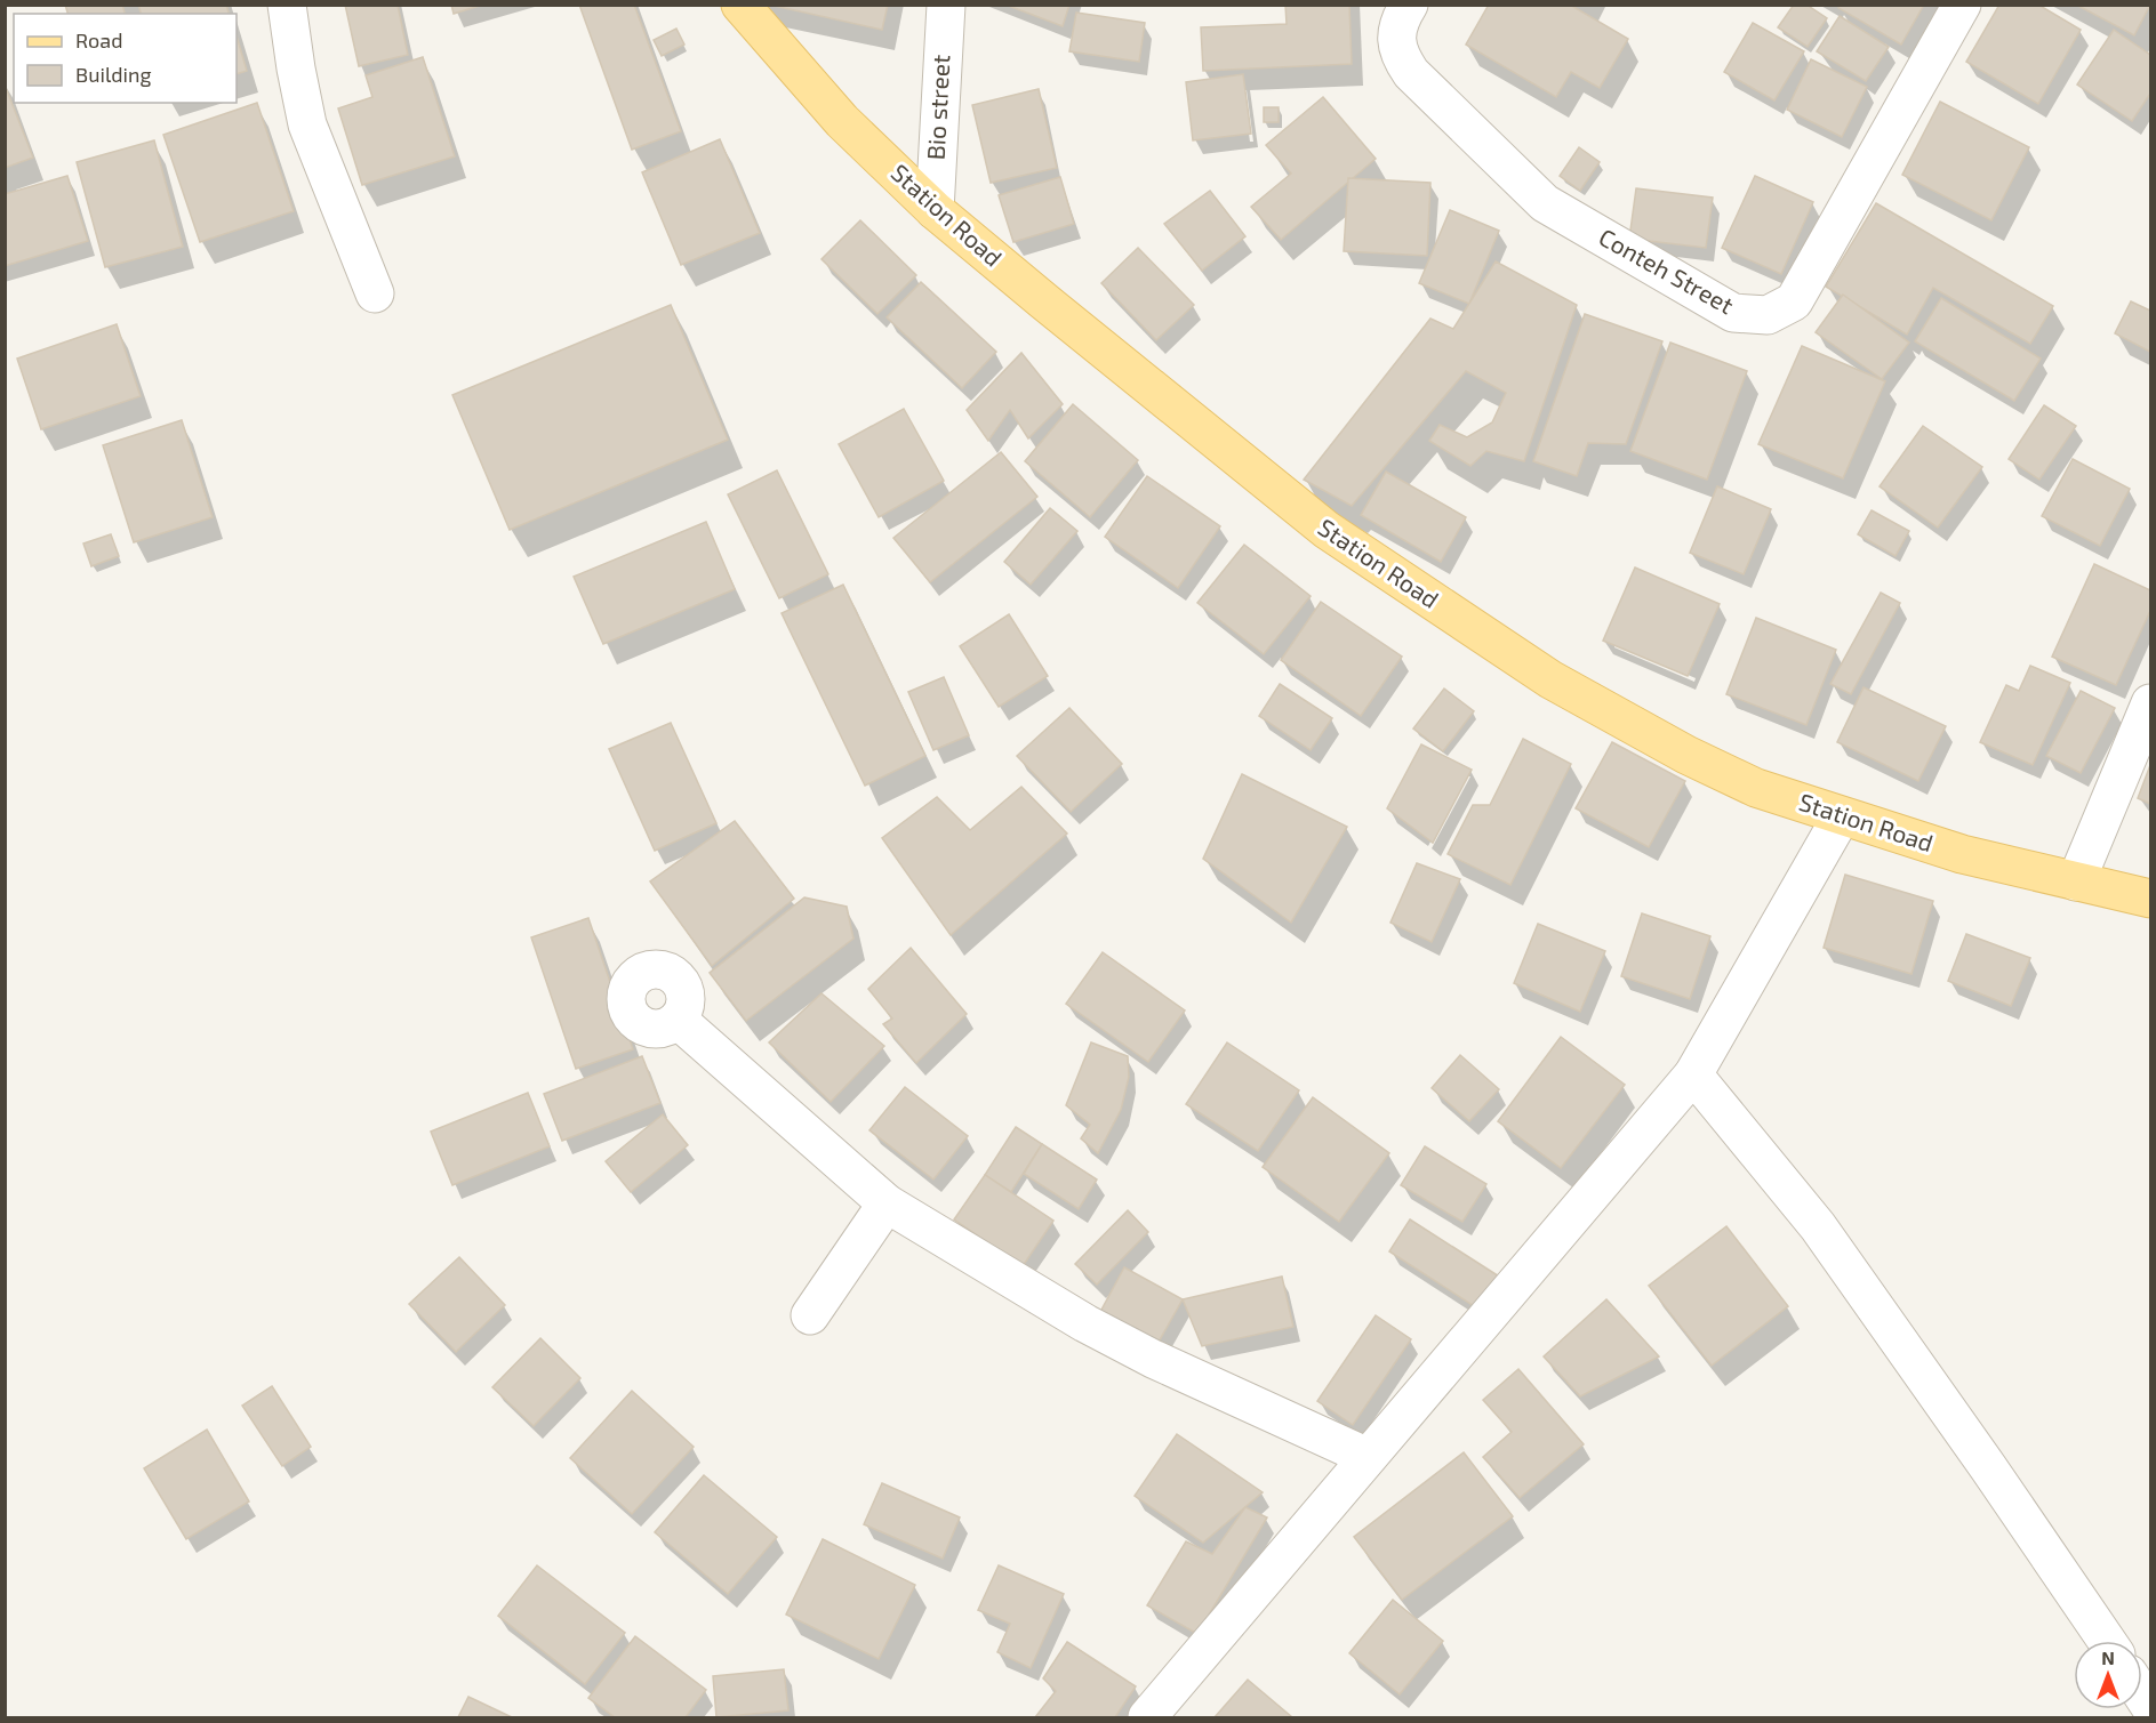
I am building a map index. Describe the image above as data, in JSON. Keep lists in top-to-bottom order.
{
  "streets": {
    "main road": ["Station Road"],
    "street": ["Bio street", "Conteh Street"]
  },
  "crossings": [
    ["Bio street", "Station Road"]
  ],
  "legend": ["Road", "Building"],
  "north": "top"
}
